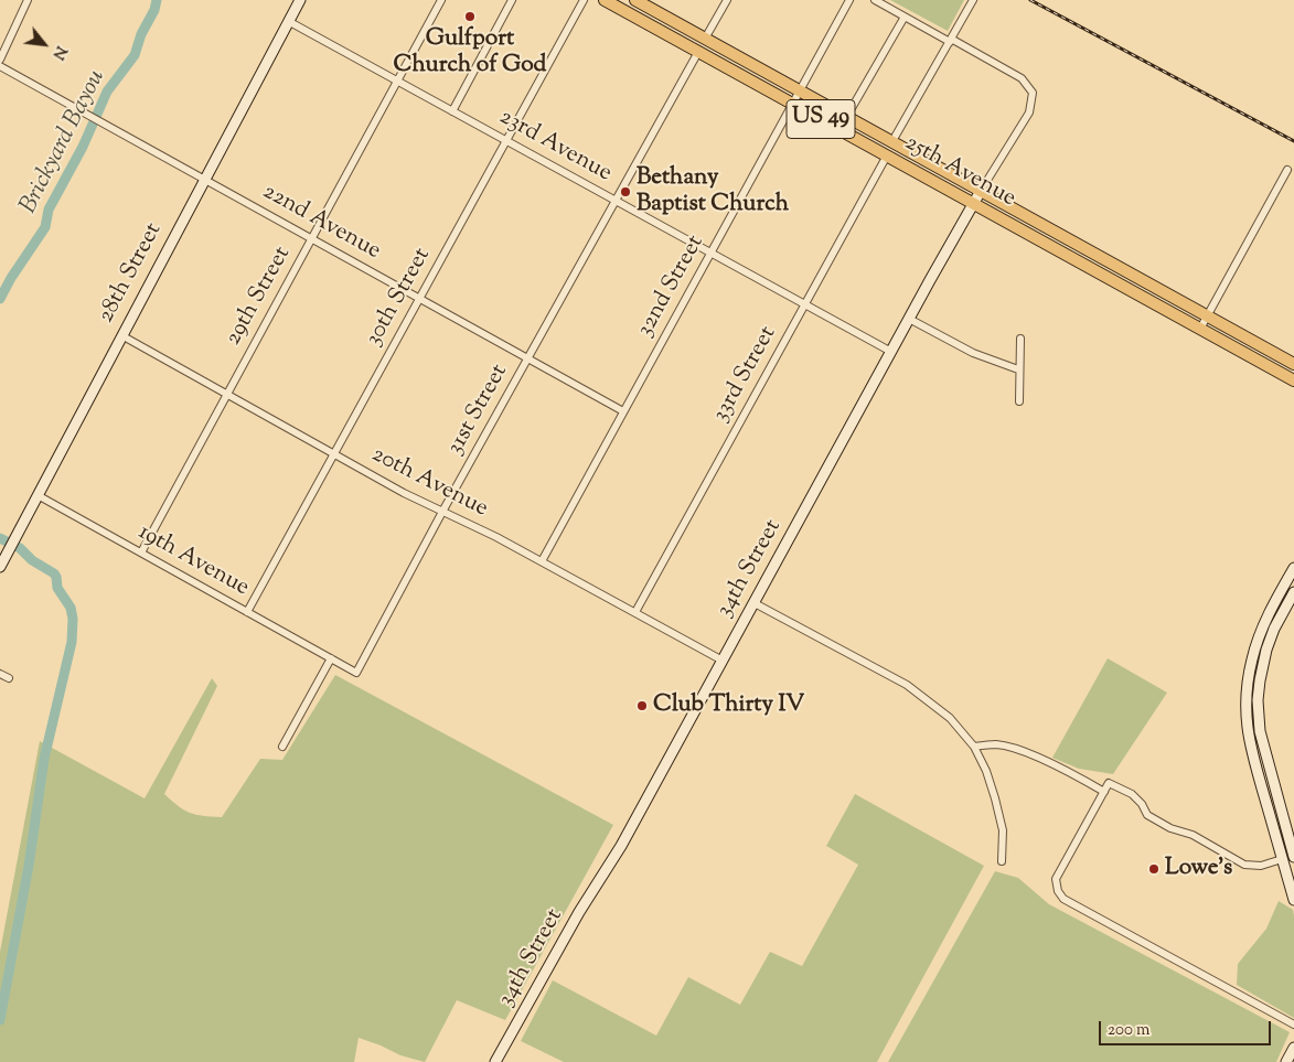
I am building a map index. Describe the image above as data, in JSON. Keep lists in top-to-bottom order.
{
  "streets": {
    "main road": ["US 49", "25th Avenue"],
    "street": [
      "23rd Avenue",
      "22nd Avenue",
      "28th Street",
      "32nd Street",
      "29th Street",
      "30th Street",
      "33rd Street",
      "31st Street",
      "20th Avenue",
      "19th Avenue",
      "34th Street"
    ]
  },
  "crossings": [
    ["23rd Avenue", "28th Street"],
    ["23rd Avenue", "32nd Street"],
    ["23rd Avenue", "29th Street"],
    ["23rd Avenue", "30th Street"],
    ["23rd Avenue", "33rd Street"],
    ["23rd Avenue", "31st Street"],
    ["23rd Avenue", "34th Street"],
    ["25th Avenue", "32nd Street"],
    ["25th Avenue", "33rd Street"],
    ["25th Avenue", "31st Street"],
    ["25th Avenue", "34th Street"],
    ["22nd Avenue", "28th Street"],
    ["22nd Avenue", "32nd Street"],
    ["22nd Avenue", "29th Street"],
    ["22nd Avenue", "30th Street"],
    ["22nd Avenue", "31st Street"],
    ["28th Street", "20th Avenue"],
    ["28th Street", "19th Avenue"],
    ["32nd Street", "20th Avenue"],
    ["29th Street", "20th Avenue"],
    ["29th Street", "19th Avenue"],
    ["30th Street", "20th Avenue"],
    ["30th Street", "19th Avenue"],
    ["33rd Street", "20th Avenue"],
    ["31st Street", "20th Avenue"],
    ["31st Street", "19th Avenue"],
    ["20th Avenue", "34th Street"]
  ],
  "water": ["Brickyard Bayou"],
  "places": [
    "Gulfport Church of God",
    "Bethany Baptist Church",
    "Club Thirty IV",
    "Lowe's"
  ],
  "scale_bar": "200 m",
  "north": "bottom right"
}
